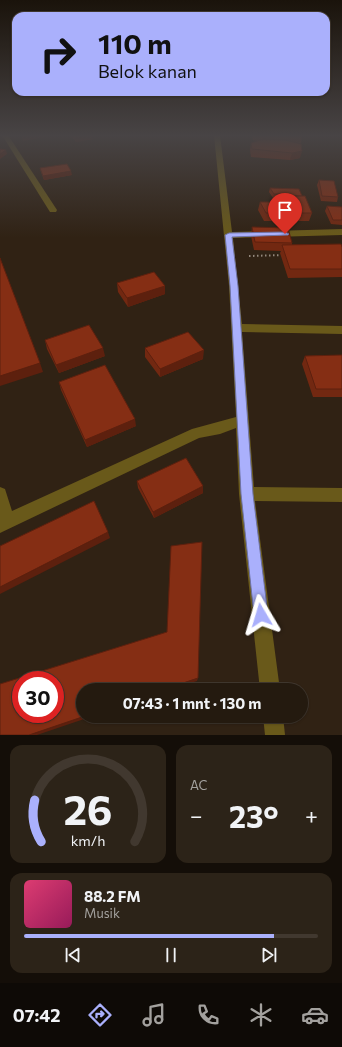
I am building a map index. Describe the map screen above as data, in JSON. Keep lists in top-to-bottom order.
{
  "page": {
    "turn": ["110 m", "Belok kanan"],
    "limit": "30",
    "trip": "07:43 · 1 mnt · 130 m",
    "tile": "AC",
    "heat": ["−", "23°", "+"],
    "song": ["88.2 FM", "Musik"],
    "tabs": "07:42",
    "gauge": ["26", "km/h"]
  }
}
